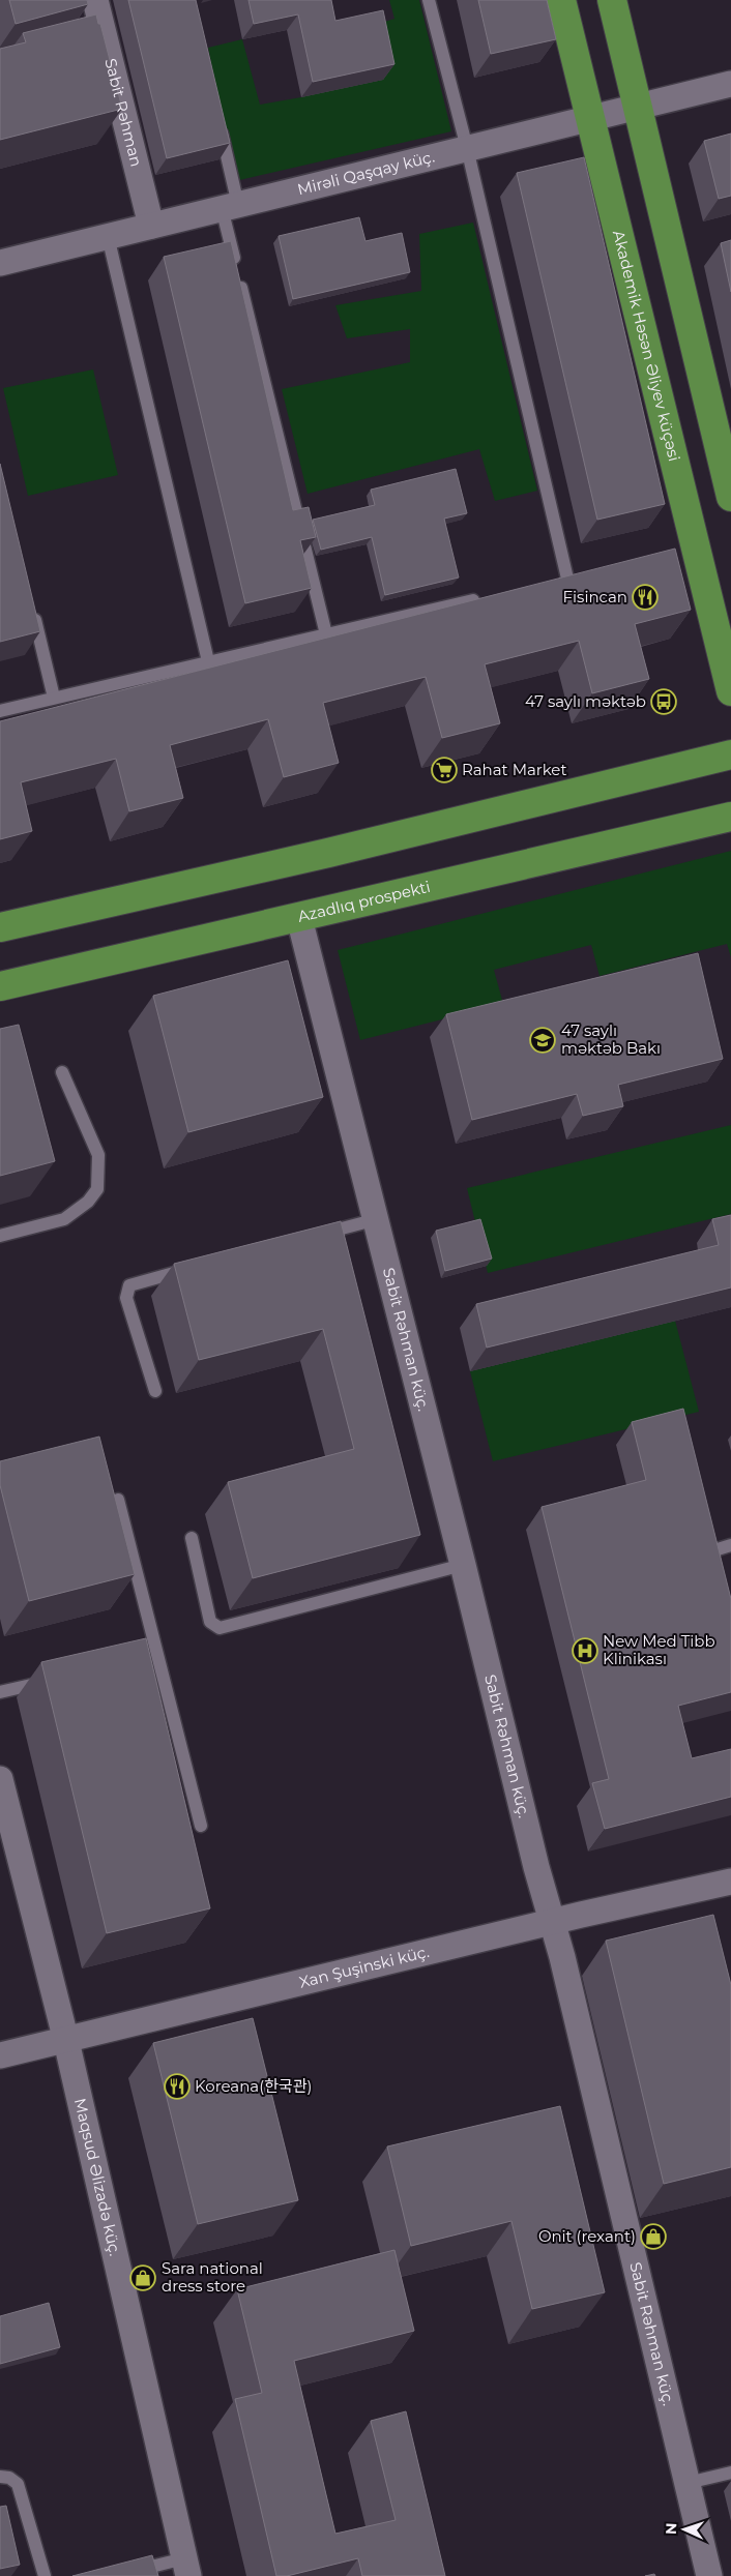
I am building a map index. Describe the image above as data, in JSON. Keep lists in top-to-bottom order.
{
  "streets": {
    "main road": ["Akademik Həsən Əliyev küçəsi", "Azadlıq prospekti"],
    "street": [
      "Sabit Rəhman",
      "Mirəli Qaşqay küç.",
      "Sabit Rəhman küç.",
      "Xan Şuşinski küç.",
      "Maqsud Əlizadə küç."
    ]
  },
  "crossings": [
    ["Sabit Rəhman", "Mirəli Qaşqay küç."],
    ["Mirəli Qaşqay küç.", "Akademik Həsən Əliyev küçəsi"],
    ["Azadlıq prospekti", "Sabit Rəhman küç."],
    ["Sabit Rəhman küç.", "Xan Şuşinski küç."],
    ["Xan Şuşinski küç.", "Maqsud Əlizadə küç."]
  ],
  "places": {
    "restaurant": ["Fisincan", "Koreana(한국관)"],
    "bus stop": ["47 saylı məktəb"],
    "supermarket": ["Rahat Market"],
    "school or university": ["47 saylı məktəb Bakı"],
    "hospital": ["New Med Tibb Klinikası"],
    "shop": ["Onit (rexant)", "Sara national dress store"]
  },
  "north": "left"
}
